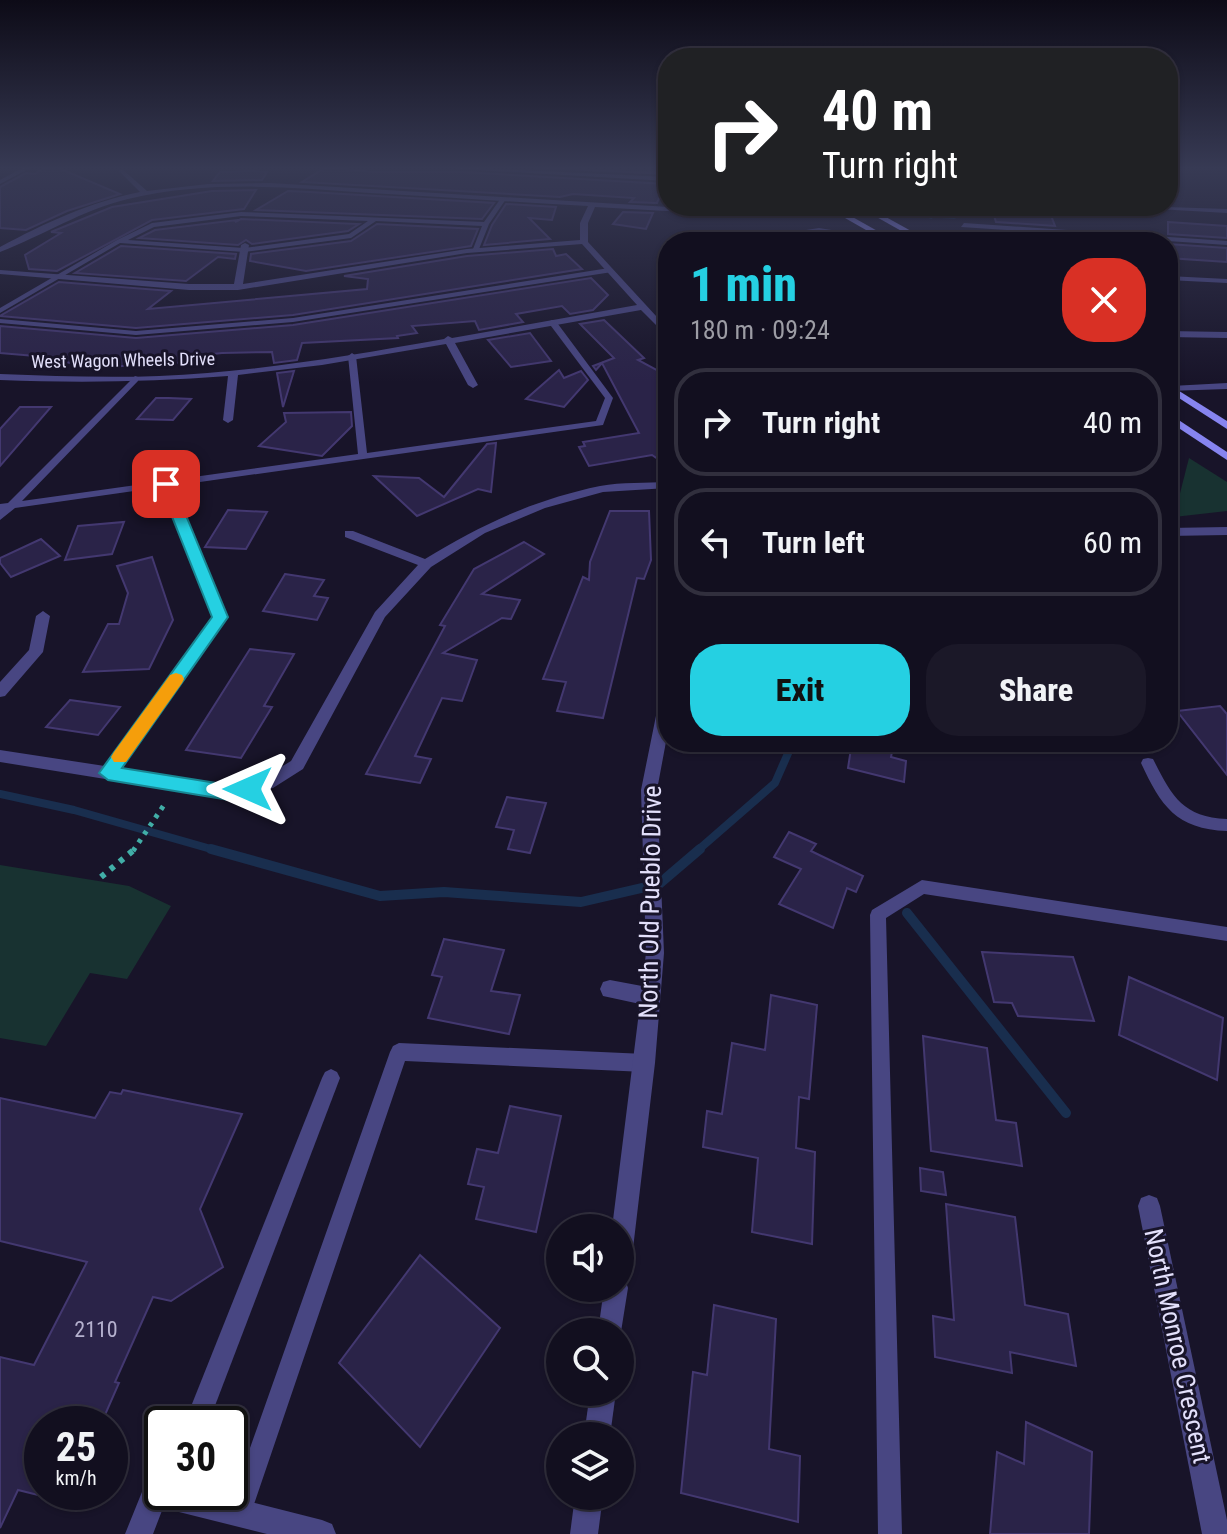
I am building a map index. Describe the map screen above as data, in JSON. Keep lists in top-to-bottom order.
{
  "streets": {
    "street": ["West Wagon Wheels Drive", "North Old Pueblo Drive", "North Monroe Crescent"]
  },
  "house_numbers": ["2110"],
  "page": {
    "turn": ["40 m", "Turn right"],
    "heading": ["1 min", "180 m · 09:24"],
    "list": [
      {
        "name": "Turn right",
        "value": "40 m"
      },
      {
        "name": "Turn left",
        "value": "60 m"
      }
    ],
    "buttons": ["Exit", "Share"],
    "speed": "25 km/h",
    "limit": "30"
  }
}
